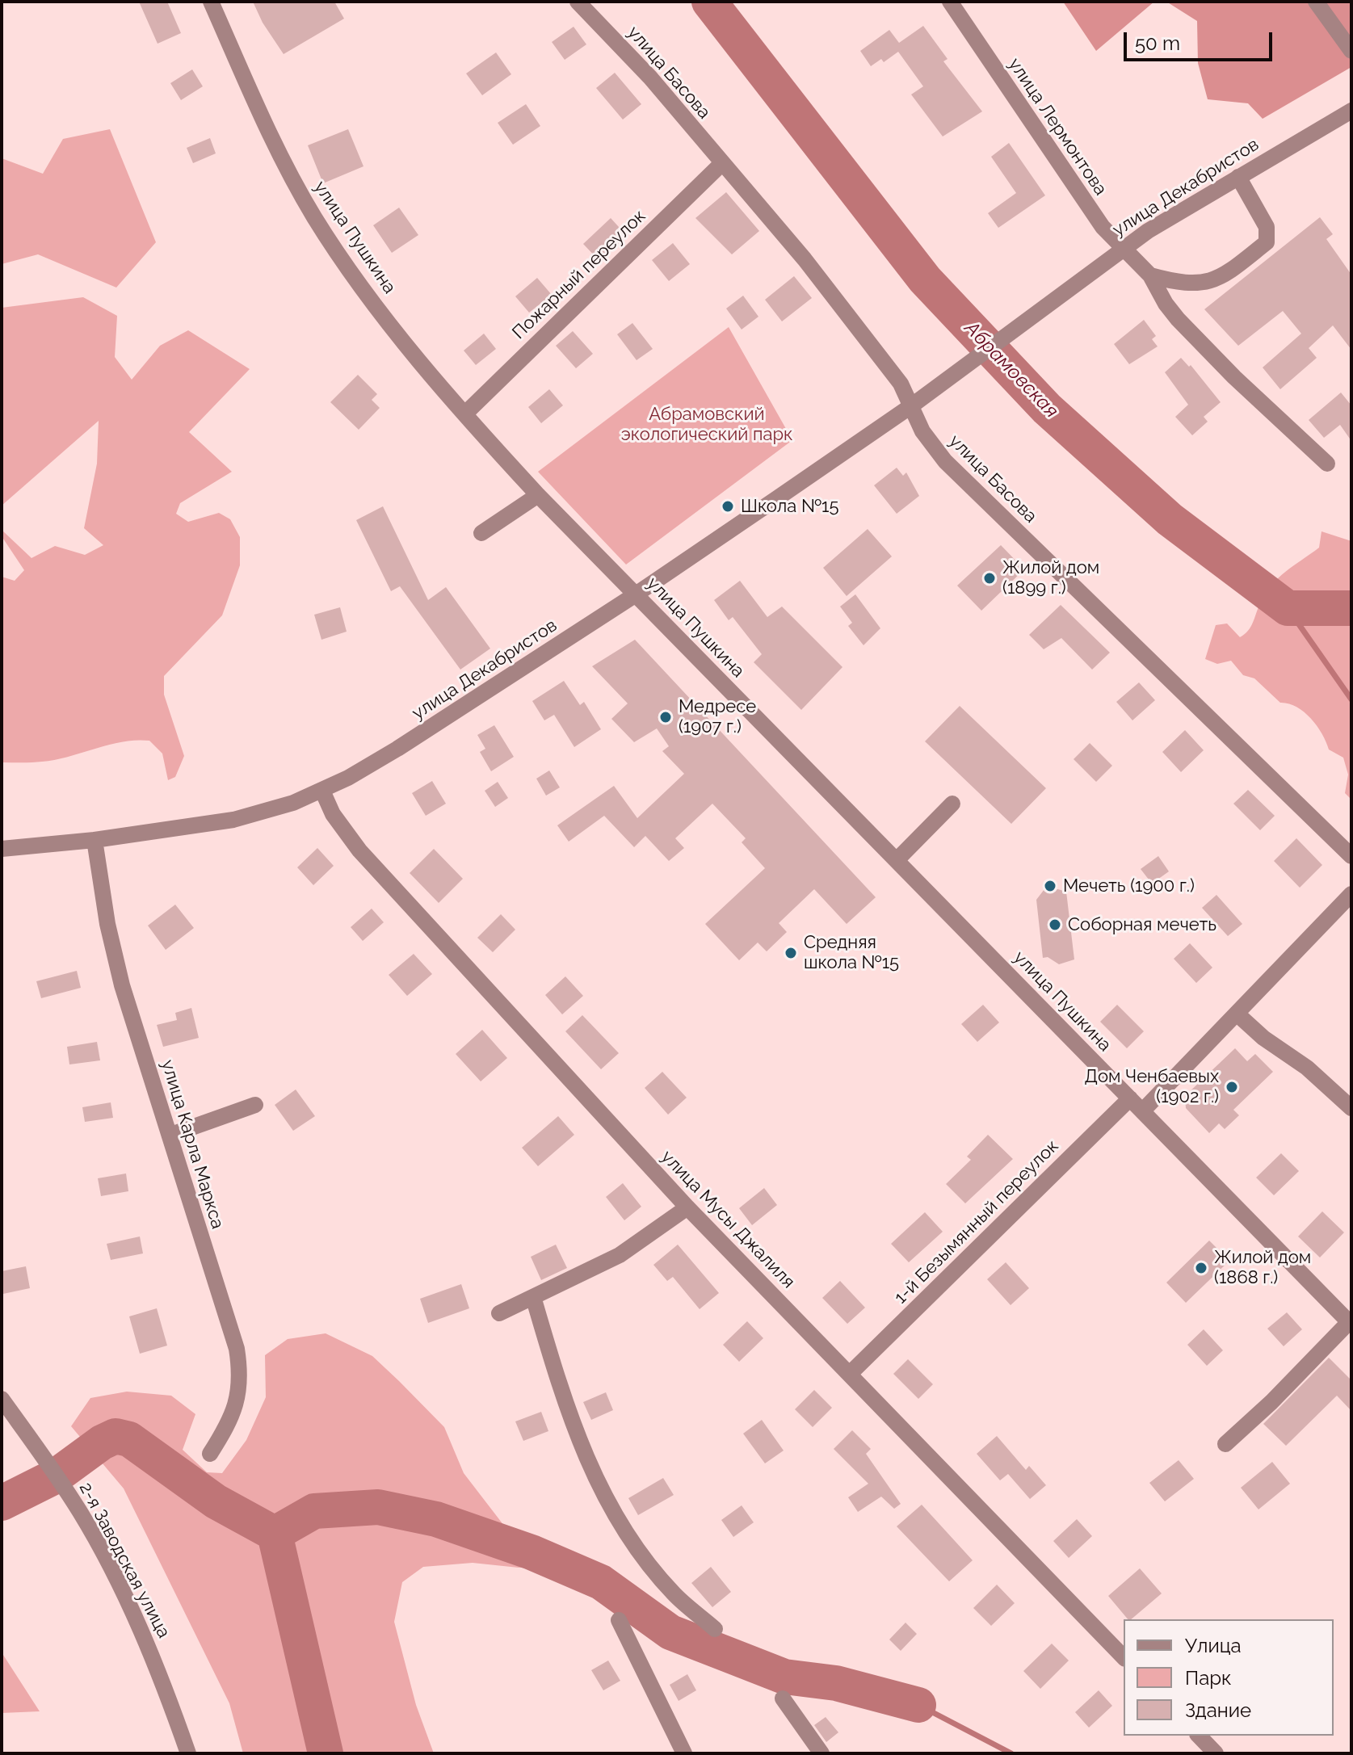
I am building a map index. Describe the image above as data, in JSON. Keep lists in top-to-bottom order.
{
  "streets": {
    "street": [
      "улица Басова",
      "улица Лермонтова",
      "улица Декабристов",
      "улица Пушкина",
      "Пожарный переулок",
      "улица Карла Маркса",
      "улица Мусы Джалиля",
      "1-й Безымянный переулок",
      "2-я Заводская улица"
    ]
  },
  "crossings": [
    ["улица Басова", "улица Декабристов"],
    ["улица Басова", "Пожарный переулок"],
    ["улица Лермонтова", "улица Декабристов"],
    ["улица Декабристов", "улица Пушкина"],
    ["улица Декабристов", "улица Карла Маркса"],
    ["улица Декабристов", "улица Мусы Джалиля"],
    ["улица Пушкина", "Пожарный переулок"],
    ["улица Пушкина", "1-й Безымянный переулок"],
    ["улица Мусы Джалиля", "1-й Безымянный переулок"]
  ],
  "water": ["Абрамовская"],
  "parks": ["Абрамовский экологический парк"],
  "places": [
    "Школа №15",
    "Жилой дом (1899 г.)",
    "Медресе (1907 г.)",
    "Мечеть (1900 г.)",
    "Соборная мечеть",
    "Средняя школа №15",
    "Дом Ченбаевых (1902 г.)",
    "Жилой дом (1868 г.)"
  ],
  "legend": ["Улица", "Парк", "Здание"],
  "scale_bar": "50 m"
}
